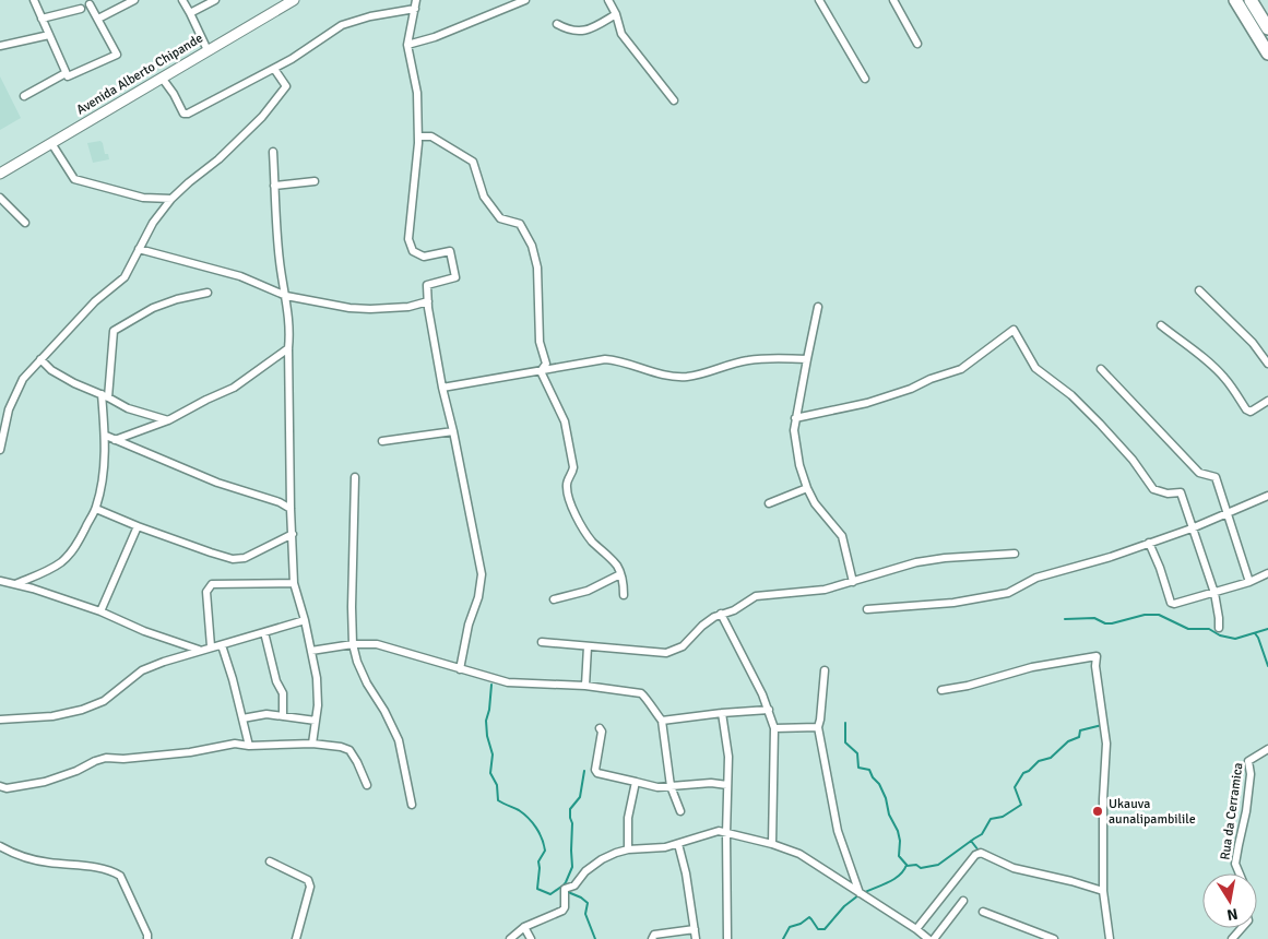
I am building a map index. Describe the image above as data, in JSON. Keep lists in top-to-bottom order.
{
  "streets": {
    "main road": ["Avenida Alberto Chipande"],
    "street": ["Rua da Cerramica"]
  },
  "places": ["Ukauva aunalipambilile"],
  "north": "bottom"
}
